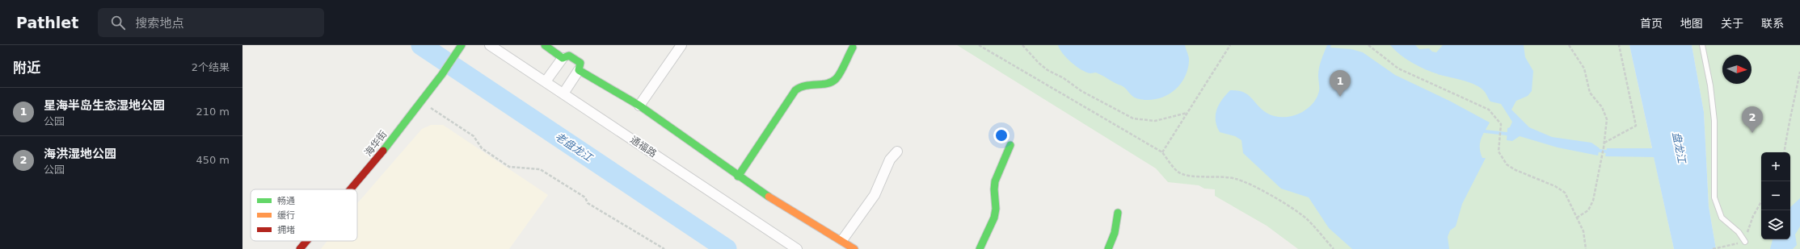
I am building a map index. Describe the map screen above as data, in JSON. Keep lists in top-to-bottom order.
{
  "streets": {
    "street": ["海华街", "通福路"]
  },
  "water": ["老盘龙江", "盘龙江"],
  "legend": ["畅通", "缓行", "拥堵"],
  "north": "right",
  "page": {
    "header": "Pathlet",
    "search": "搜索地点",
    "nav": [
      "首页",
      "地图",
      "关于",
      "联系"
    ],
    "heading": ["附近", "2个结果"],
    "pins": ["1", "2"],
    "list": [
      {
        "mark": "1",
        "name": "星海半岛生态湿地公园",
        "note": "公园",
        "value": "210 m"
      },
      {
        "mark": "2",
        "name": "海洪湿地公园",
        "note": "公园",
        "value": "450 m"
      }
    ],
    "map_buttons": ["+", "−"]
  }
}
